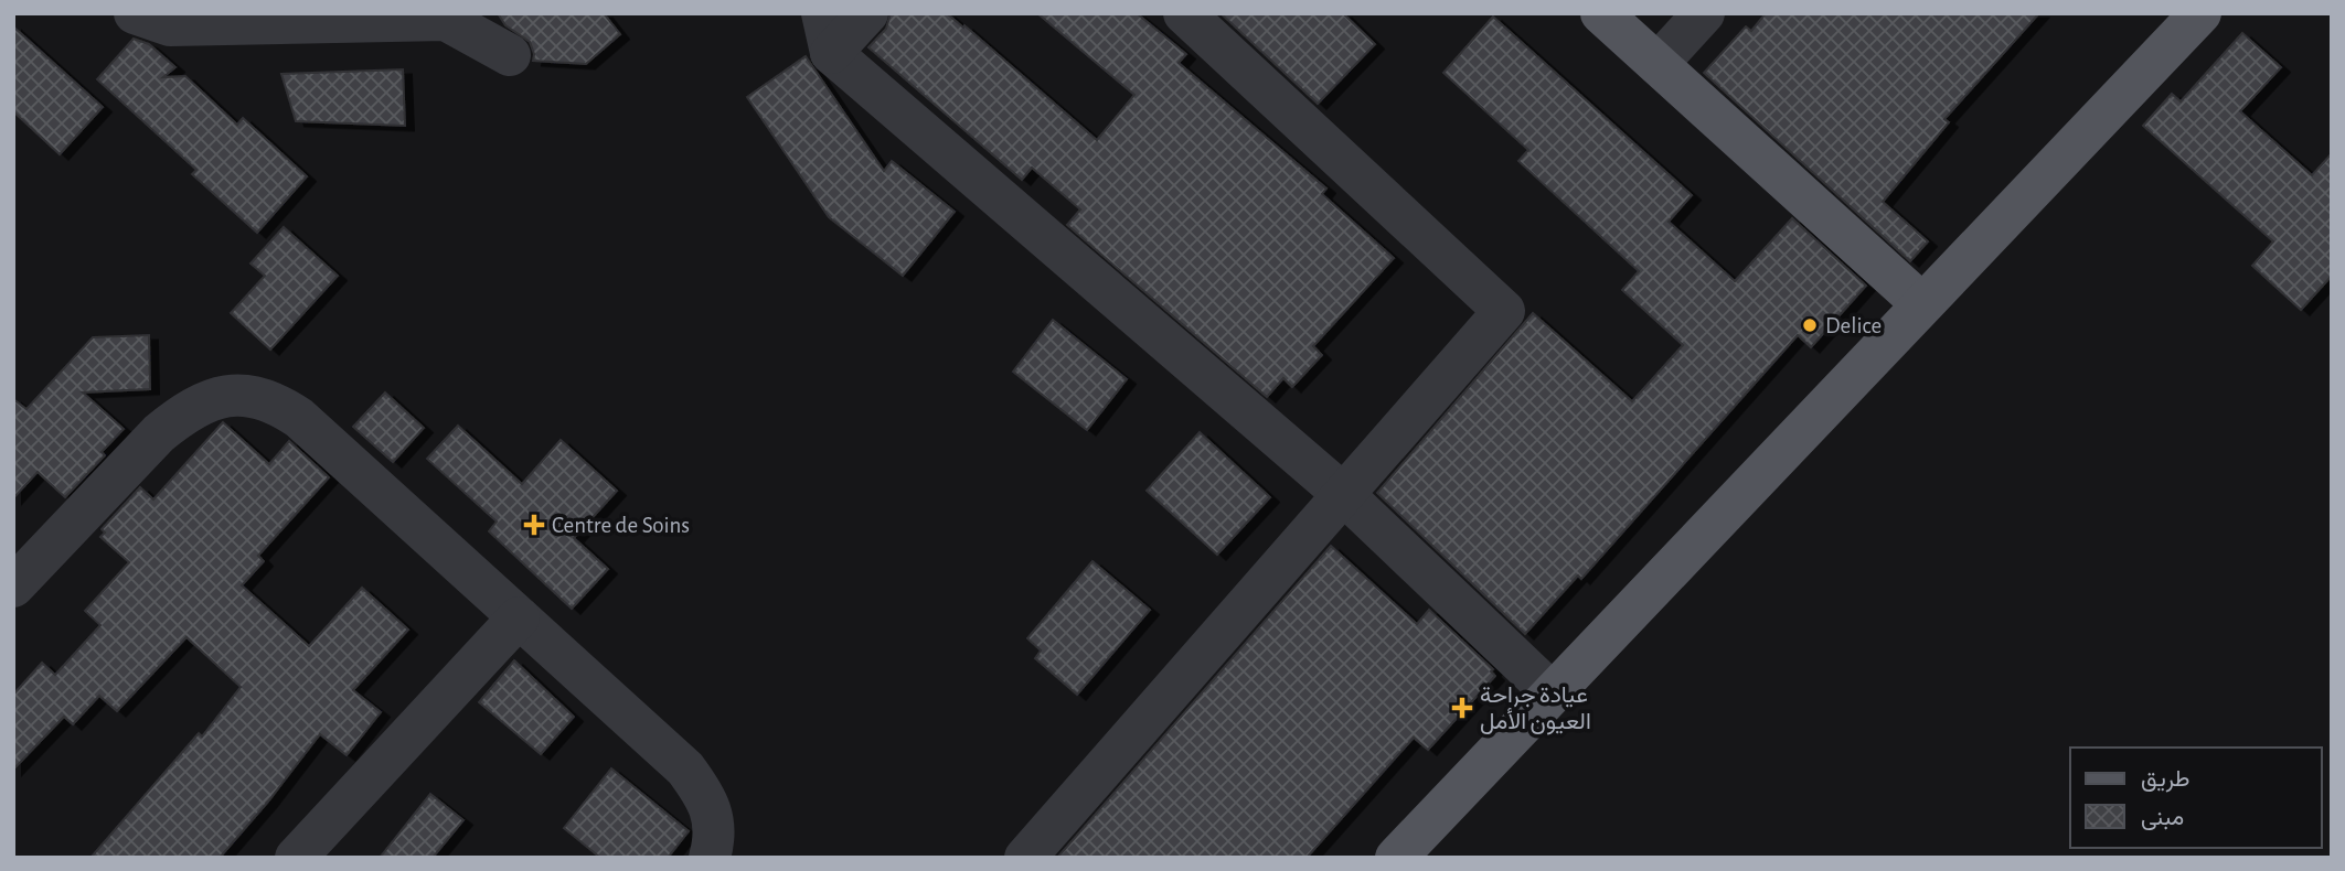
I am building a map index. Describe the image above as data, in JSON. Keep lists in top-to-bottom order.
{
  "places": {
    "other": ["Delice"],
    "health": ["Centre de Soins", "عيادة جراحة العيون الأمل"]
  },
  "legend": ["طريق", "مبنى"]
}
